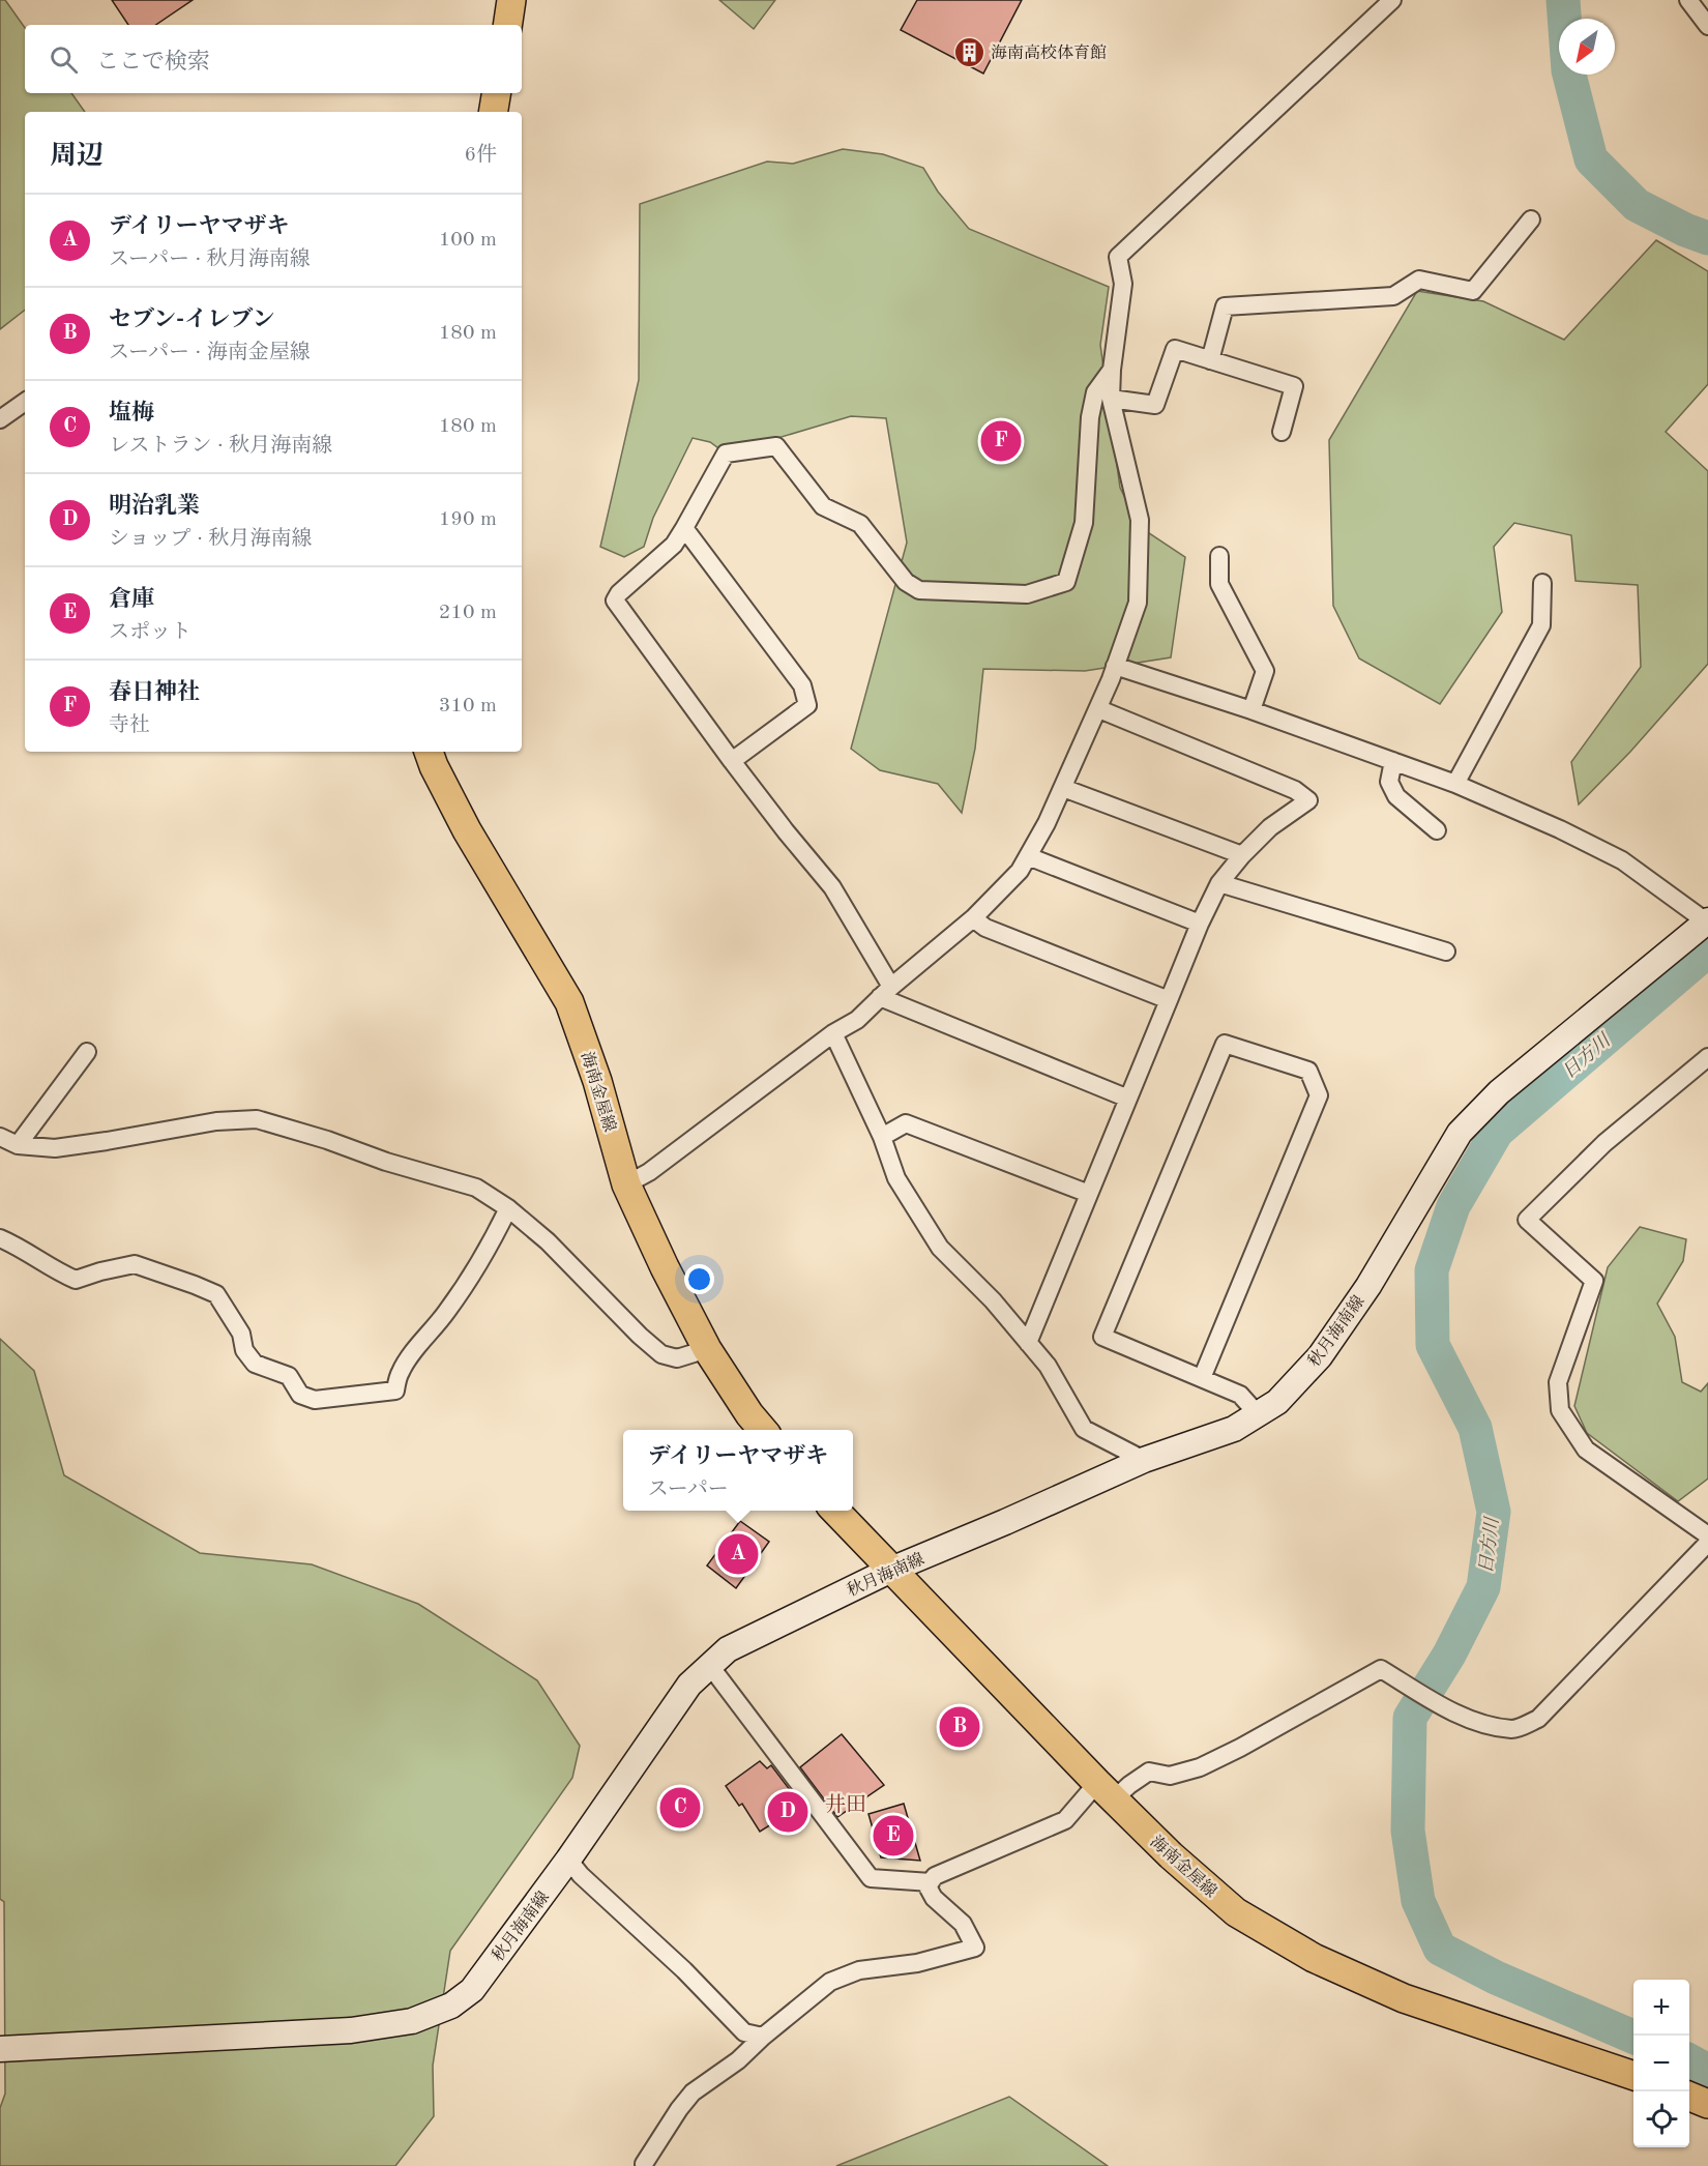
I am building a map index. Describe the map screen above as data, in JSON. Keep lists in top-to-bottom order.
{
  "streets": {
    "main road": ["海南金屋線", "秋月海南線"]
  },
  "crossings": [
    ["海南金屋線", "秋月海南線"]
  ],
  "districts": ["井田"],
  "water": ["日方川"],
  "places": {
    "building": ["海南高校体育館"]
  },
  "north": "bottom left",
  "page": {
    "search": "ここで検索",
    "heading": ["周辺", "6件"],
    "list": [
      {
        "mark": "A",
        "name": "デイリーヤマザキ",
        "note": "スーパー · 秋月海南線",
        "value": "100 m"
      },
      {
        "mark": "B",
        "name": "セブン-イレブン",
        "note": "スーパー · 海南金屋線",
        "value": "180 m"
      },
      {
        "mark": "C",
        "name": "塩梅",
        "note": "レストラン · 秋月海南線",
        "value": "180 m"
      },
      {
        "mark": "D",
        "name": "明治乳業",
        "note": "ショップ · 秋月海南線",
        "value": "190 m"
      },
      {
        "mark": "E",
        "name": "倉庫",
        "note": "スポット",
        "value": "210 m"
      },
      {
        "mark": "F",
        "name": "春日神社",
        "note": "寺社",
        "value": "310 m"
      }
    ],
    "pins": [
      "F",
      "A",
      "B",
      "C",
      "D",
      "E"
    ],
    "popup": ["デイリーヤマザキ", "スーパー"],
    "map_buttons": ["+", "−"]
  }
}
